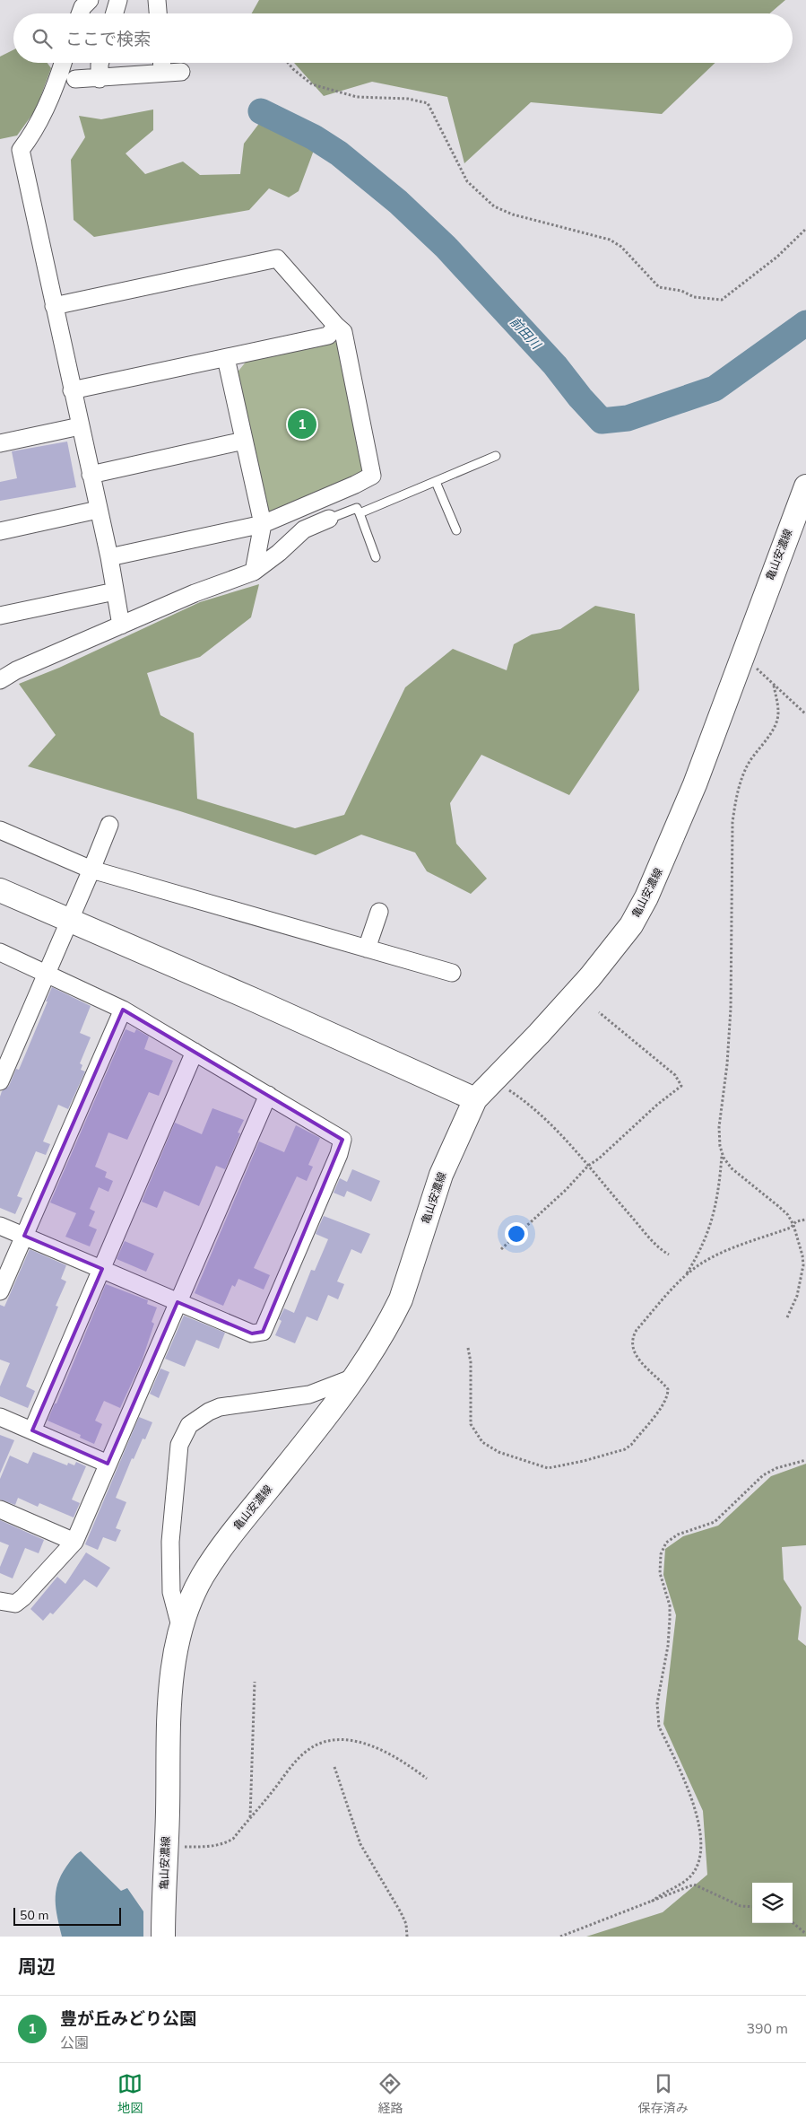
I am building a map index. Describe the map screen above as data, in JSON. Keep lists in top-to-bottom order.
{
  "streets": {
    "main road": ["亀山安濃線"]
  },
  "water": ["前田川"],
  "scale_bar": "50 m",
  "page": {
    "search": "ここで検索",
    "pins": "1",
    "scale": "50 m",
    "heading": "周辺",
    "list": [
      {
        "mark": "1",
        "name": "豊が丘みどり公園",
        "note": "公園",
        "value": "390 m"
      }
    ],
    "nav": ["地図", "経路", "保存済み"]
  }
}
